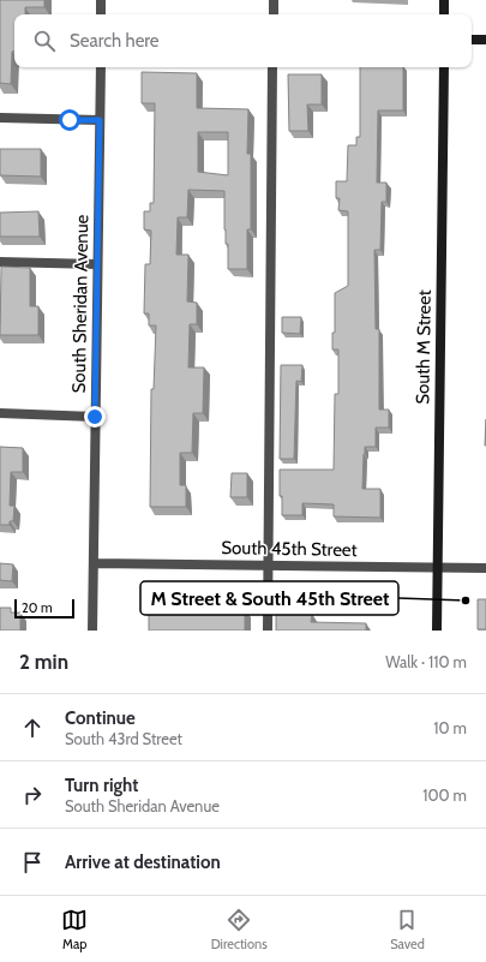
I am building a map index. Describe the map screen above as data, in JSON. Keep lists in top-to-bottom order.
{
  "streets": {
    "street": ["South Sheridan Avenue", "South M Street", "South 45th Street"]
  },
  "crossings": [
    ["South Sheridan Avenue", "South 45th Street"],
    ["South M Street", "South 45th Street"]
  ],
  "places": ["M Street & South 45th Street"],
  "scale_bar": "20 m",
  "page": {
    "search": "Search here",
    "scale": "20 m",
    "heading": ["2 min", "Walk · 110 m"],
    "list": [
      ["Continue", "South 43rd Street", "10 m"],
      ["Turn right", "South Sheridan Avenue", "100 m"],
      "Arrive at destination"
    ],
    "nav": ["Map", "Directions", "Saved"]
  }
}
